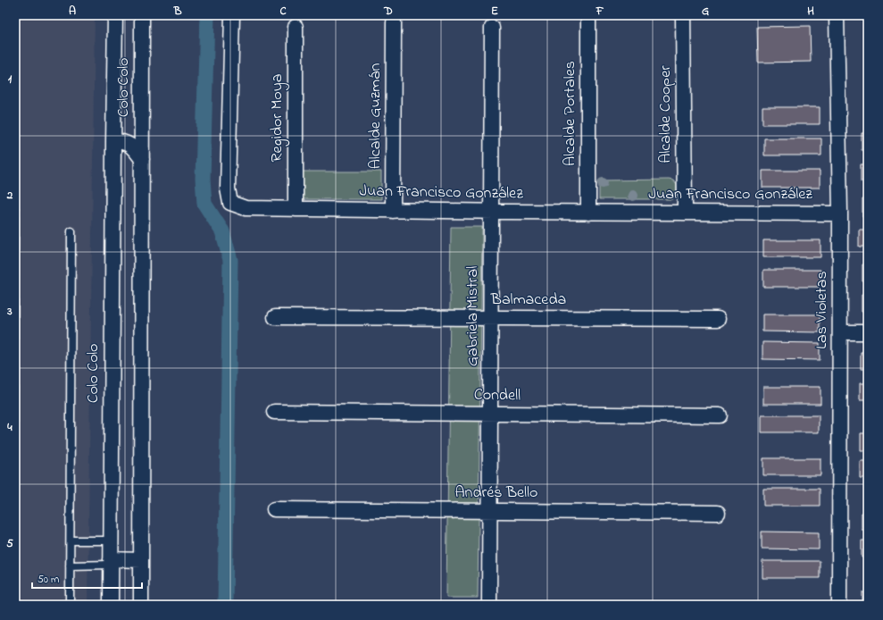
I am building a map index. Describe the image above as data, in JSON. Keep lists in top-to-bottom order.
{
  "streets": {
    "street": [
      "Colo Colo",
      "Alcalde Portales",
      "Alcalde Cooper",
      "Alcalde Guzmán",
      "Regidor Moya",
      "Juan Francisco González",
      "Balmaceda",
      "Las Violetas",
      "Gabriela Mistral",
      "Condell",
      "Andrés Bello"
    ]
  },
  "crossings": [
    ["Alcalde Portales", "Juan Francisco González"],
    ["Alcalde Cooper", "Juan Francisco González"],
    ["Alcalde Guzmán", "Juan Francisco González"],
    ["Regidor Moya", "Juan Francisco González"],
    ["Juan Francisco González", "Las Violetas"],
    ["Juan Francisco González", "Gabriela Mistral"],
    ["Balmaceda", "Gabriela Mistral"],
    ["Gabriela Mistral", "Condell"],
    ["Gabriela Mistral", "Andrés Bello"]
  ],
  "scale_bar": "50 m",
  "grid": {
    "columns": [
      "A",
      "B",
      "C",
      "D",
      "E",
      "F",
      "G",
      "H"
    ],
    "rows": [
      "1",
      "2",
      "3",
      "4",
      "5"
    ]
  }
}
